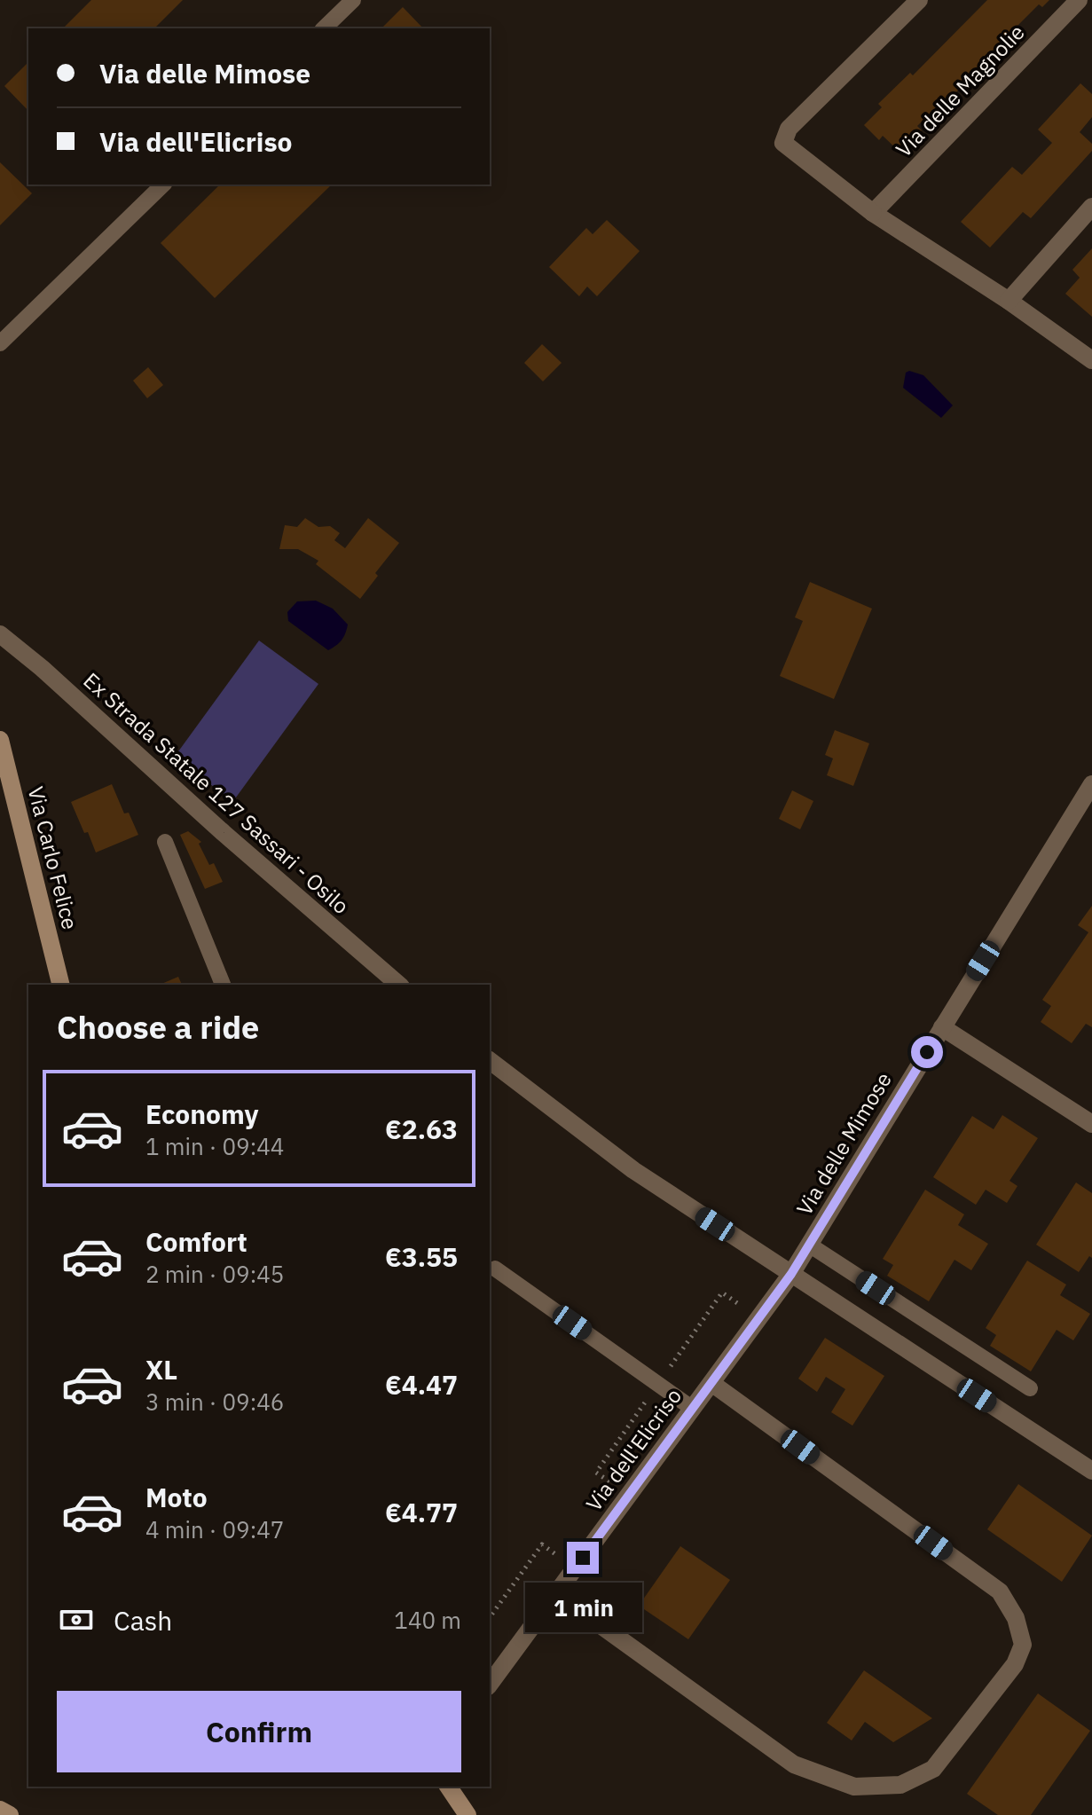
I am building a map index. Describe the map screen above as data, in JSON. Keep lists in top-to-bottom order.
{
  "streets": {
    "main road": ["Via Carlo Felice"],
    "street": [
      "Via delle Magnolie",
      "Ex Strada Statale 127 Sassari - Osilo",
      "Via delle Mimose",
      "Via dell'Elicriso"
    ]
  },
  "crossings": [
    ["Via delle Mimose", "Via dell'Elicriso"]
  ],
  "page": {
    "banner": ["Via delle Mimose", "Via dell'Elicriso"],
    "heading": "Choose a ride",
    "list": [
      {
        "name": "Economy",
        "note": "1 min · 09:44",
        "value": "€2.63"
      },
      {
        "name": "Comfort",
        "note": "2 min · 09:45",
        "value": "€3.55"
      },
      {
        "name": "XL",
        "note": "3 min · 09:46",
        "value": "€4.47"
      },
      {
        "name": "Moto",
        "note": "4 min · 09:47",
        "value": "€4.77"
      }
    ],
    "pay": ["Cash", "140 m"],
    "bubble": "1 min",
    "buttons": "Confirm"
  }
}
